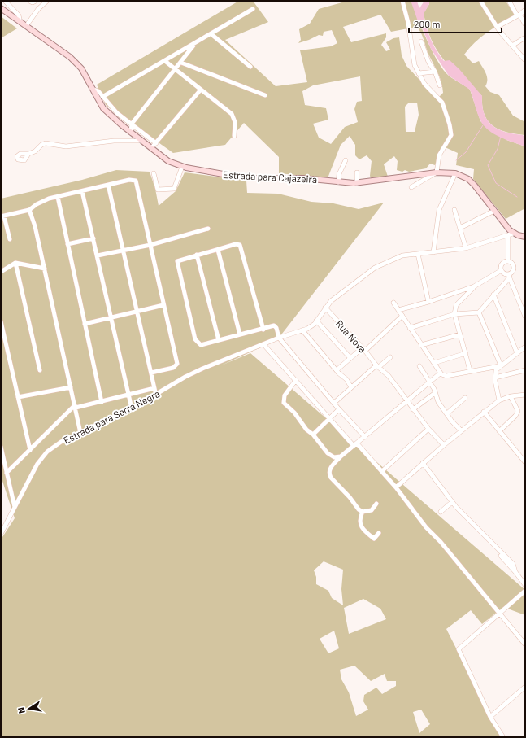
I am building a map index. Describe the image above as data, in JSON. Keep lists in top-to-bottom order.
{
  "streets": {
    "main road": ["Estrada para Cajazeira"],
    "street": ["Rua Nova", "Estrada para Serra Negra"]
  },
  "crossings": [
    ["Rua Nova", "Estrada para Serra Negra"]
  ],
  "scale_bar": "200 m",
  "north": "left"
}
